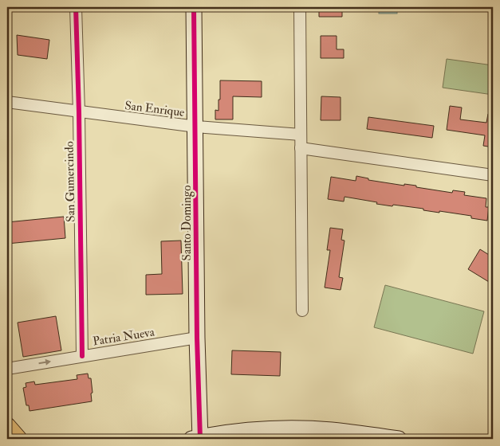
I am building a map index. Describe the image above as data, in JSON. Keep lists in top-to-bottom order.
{
  "streets": {
    "street": [
      "San Enrique",
      "San Gumercindo",
      "Santo Domingo",
      "Patria Nueva"
    ]
  },
  "crossings": [
    ["San Enrique", "San Gumercindo"],
    ["San Enrique", "Santo Domingo"],
    ["San Gumercindo", "Patria Nueva"],
    ["Santo Domingo", "Patria Nueva"]
  ],
  "one_way": ["Patria Nueva"]
}
